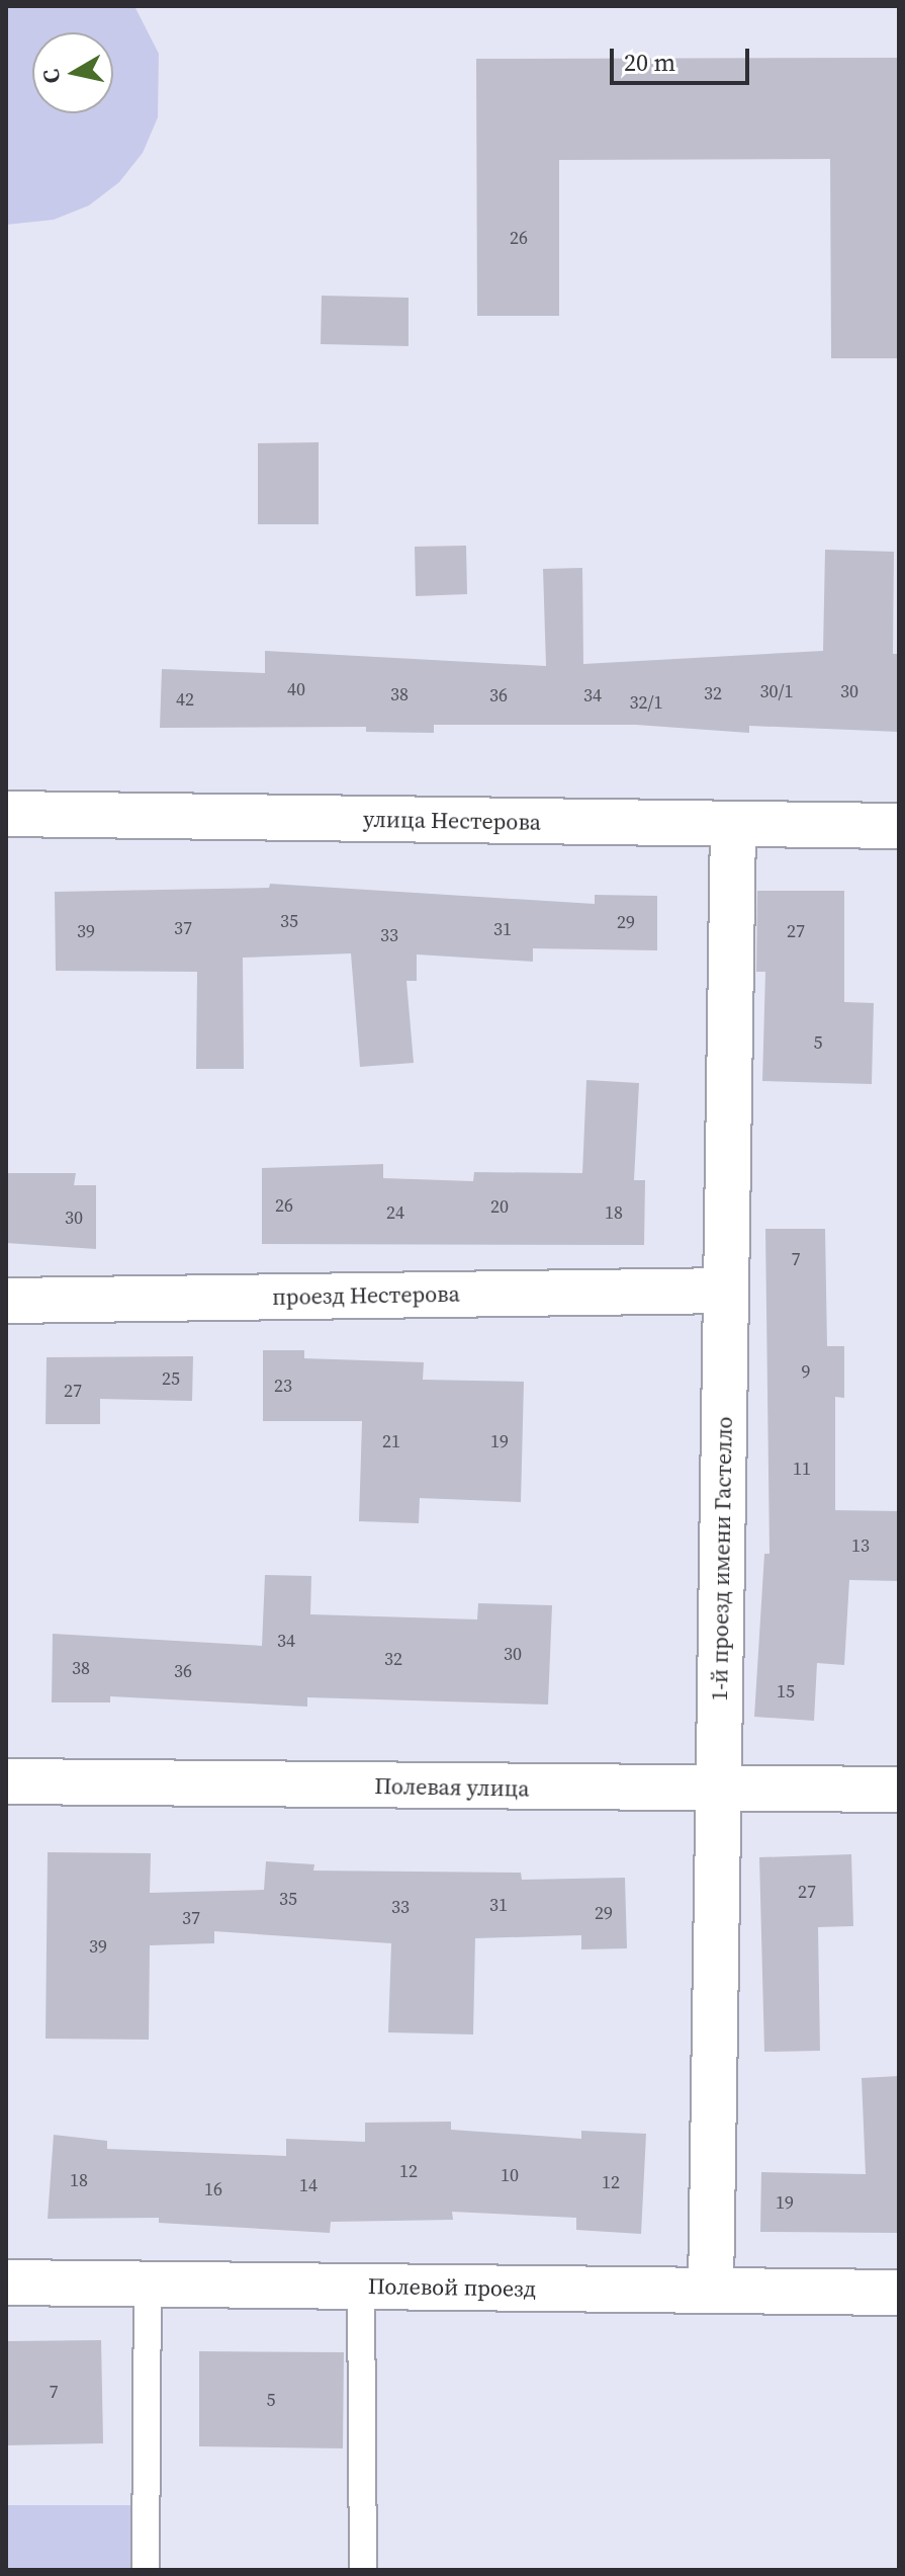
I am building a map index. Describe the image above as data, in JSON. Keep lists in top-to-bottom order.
{
  "streets": {
    "street": [
      "улица Нестерова",
      "проезд Нестерова",
      "1-й проезд имени Гастелло",
      "Полевая улица",
      "Полевой проезд"
    ]
  },
  "crossings": [
    ["улица Нестерова", "1-й проезд имени Гастелло"],
    ["проезд Нестерова", "1-й проезд имени Гастелло"],
    ["1-й проезд имени Гастелло", "Полевая улица"],
    ["1-й проезд имени Гастелло", "Полевой проезд"]
  ],
  "house_numbers": [
    "26",
    "40",
    "30/1",
    "30",
    "32",
    "38",
    "36",
    "34",
    "42",
    "32/1",
    "35",
    "29",
    "37",
    "31",
    "39",
    "27",
    "33",
    "5",
    "26",
    "20",
    "24",
    "18",
    "30",
    "7",
    "9",
    "25",
    "23",
    "27",
    "21",
    "19",
    "11",
    "13",
    "34",
    "30",
    "32",
    "38",
    "36",
    "15",
    "27",
    "35",
    "31",
    "33",
    "29",
    "37",
    "39",
    "12",
    "10",
    "18",
    "12",
    "14",
    "16",
    "19",
    "7",
    "5"
  ],
  "scale_bar": "20 m",
  "north": "left"
}
